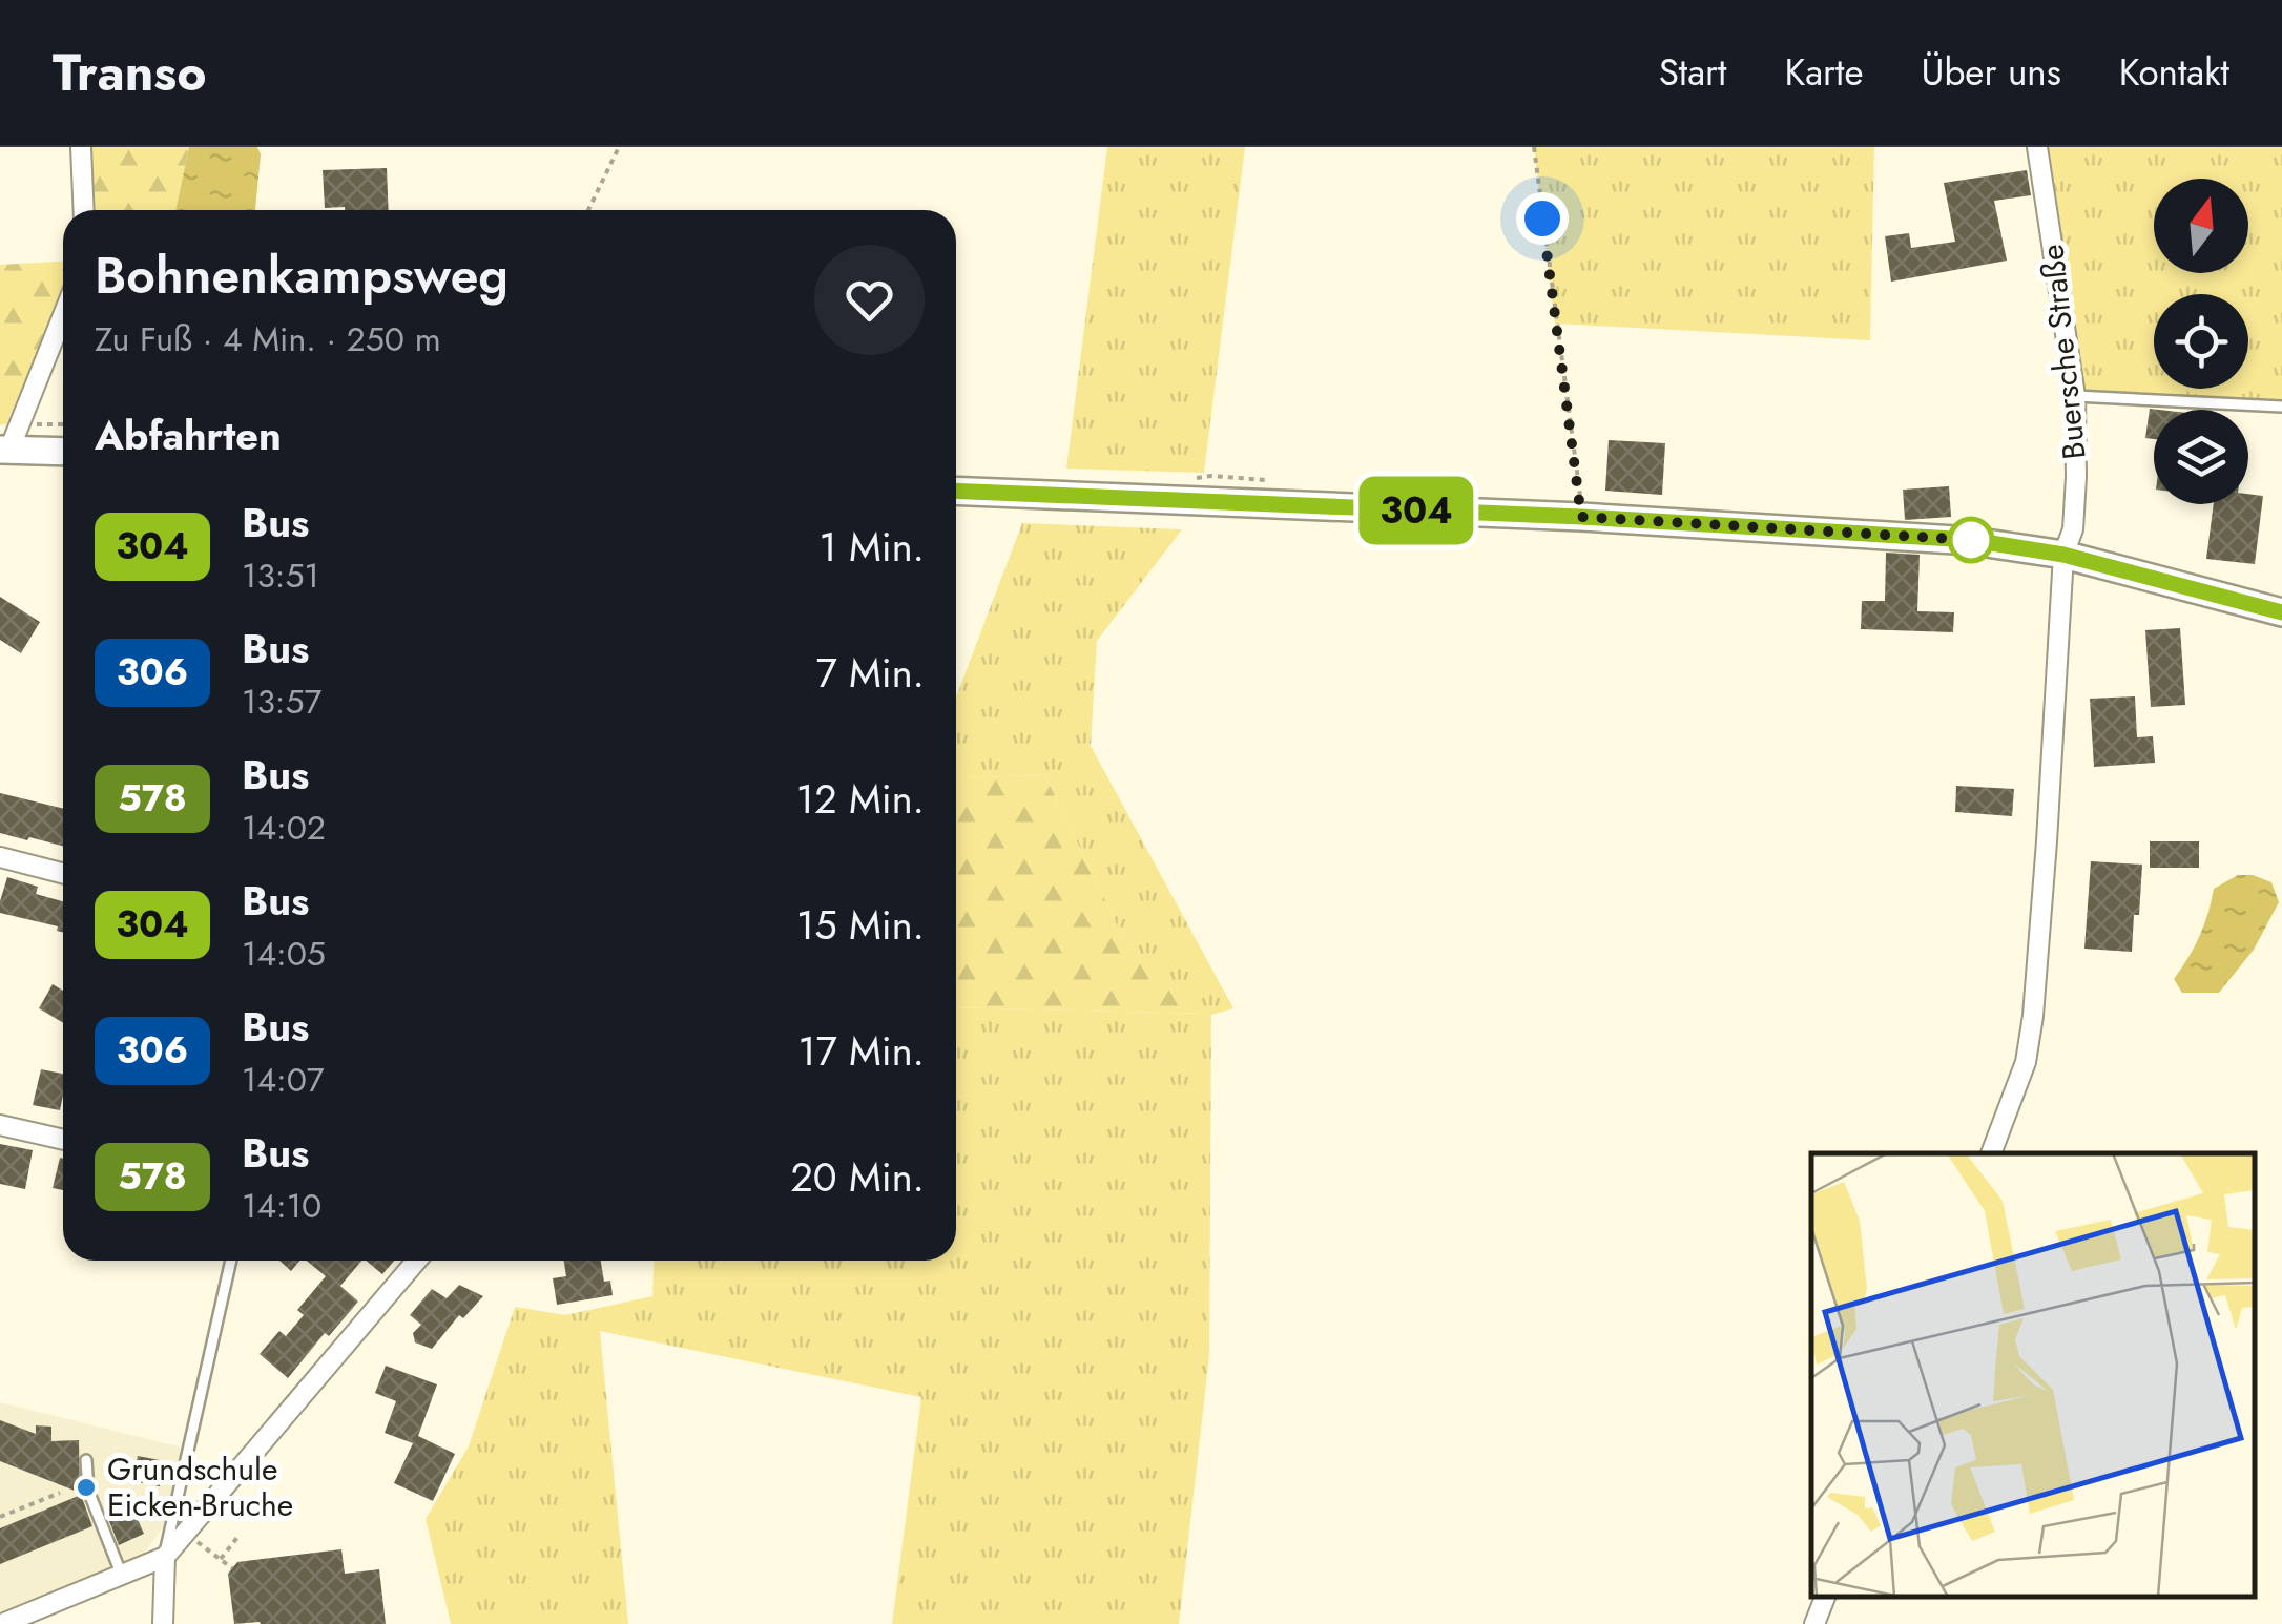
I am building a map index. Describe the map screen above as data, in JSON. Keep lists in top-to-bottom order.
{
  "streets": {
    "street": ["Buersche Straße"]
  },
  "places": ["Grundschule Eicken-Bruche"],
  "lines": ["bus line 304"],
  "north": "top",
  "page": {
    "header": "Transo",
    "nav": [
      "Start",
      "Karte",
      "Über uns",
      "Kontakt"
    ],
    "on_map": "304",
    "heading": [
      ["Bohnenkampsweg", "Zu Fuß · 4 Min. · 250 m"],
      "Abfahrten"
    ],
    "list": [
      {
        "mark": "304",
        "name": "Bus",
        "note": "13:51",
        "value": "1 Min."
      },
      {
        "mark": "306",
        "name": "Bus",
        "note": "13:57",
        "value": "7 Min."
      },
      {
        "mark": "578",
        "name": "Bus",
        "note": "14:02",
        "value": "12 Min."
      },
      {
        "mark": "304",
        "name": "Bus",
        "note": "14:05",
        "value": "15 Min."
      },
      {
        "mark": "306",
        "name": "Bus",
        "note": "14:07",
        "value": "17 Min."
      },
      {
        "mark": "578",
        "name": "Bus",
        "note": "14:10",
        "value": "20 Min."
      }
    ]
  }
}
